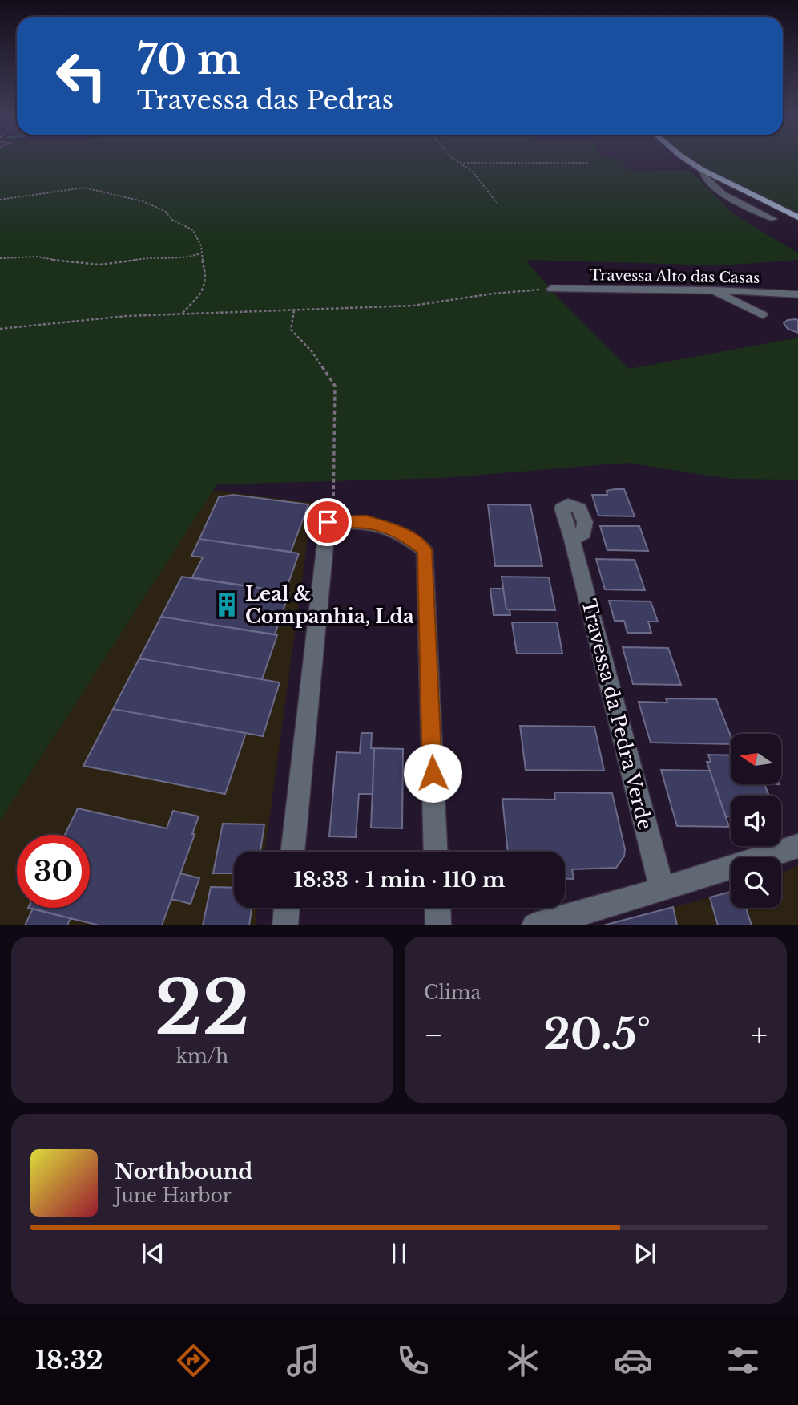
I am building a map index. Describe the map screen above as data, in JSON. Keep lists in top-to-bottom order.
{
  "streets": {
    "street": ["Travessa Alto das Casas", "Travessa da Pedra Verde"]
  },
  "places": {
    "building": ["Leal & Companhia, Lda"]
  },
  "north": "left",
  "page": {
    "turn": ["70 m", "Travessa das Pedras"],
    "limit": "30",
    "trip": "18:33 · 1 min · 110 m",
    "tile": [
      ["22", "km/h"],
      "Clima"
    ],
    "heat": ["−", "20.5°", "+"],
    "song": ["Northbound", "June Harbor"],
    "tabs": "18:32"
  }
}
